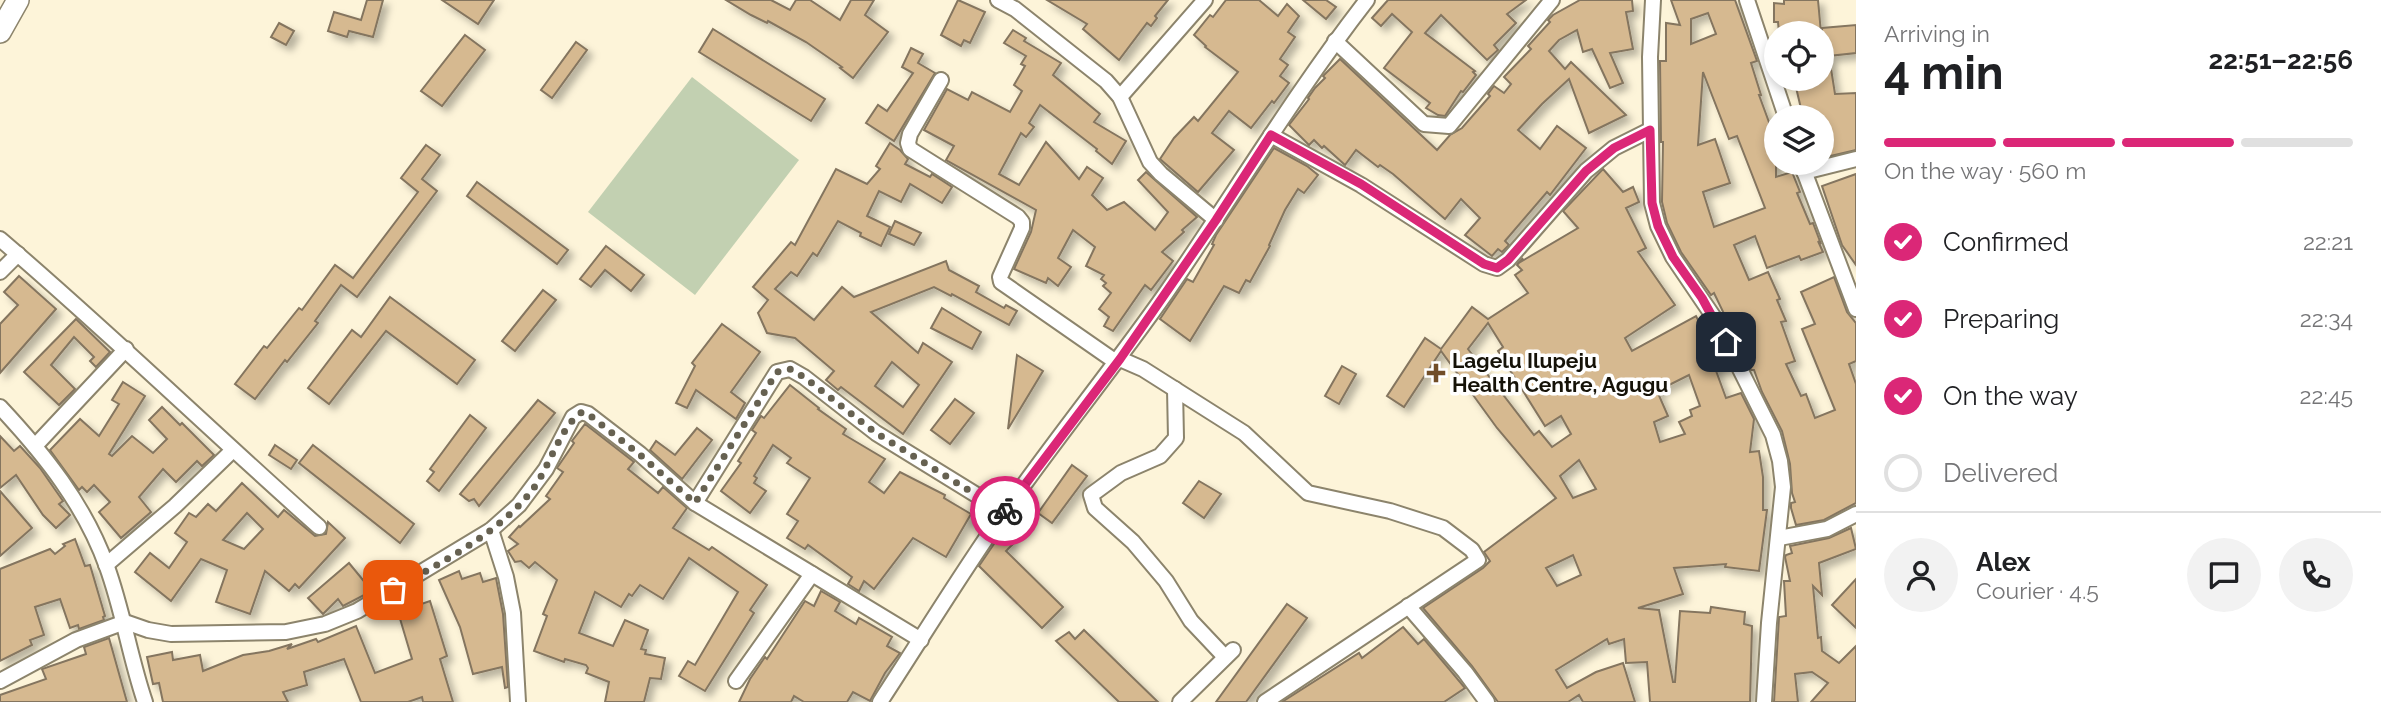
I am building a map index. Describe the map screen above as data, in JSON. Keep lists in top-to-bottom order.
{
  "places": {
    "health": ["Lagelu Ilupeju Health Centre, Agugu"]
  },
  "page": {
    "heading": ["4 min", "Arriving in", "22:51–22:56"],
    "panel": ["Alex", "Courier · 4.5"],
    "bar": "On the way · 560 m",
    "list": [
      ["Confirmed", "22:21"],
      ["Preparing", "22:34"],
      ["On the way", "22:45"],
      "Delivered"
    ]
  }
}
